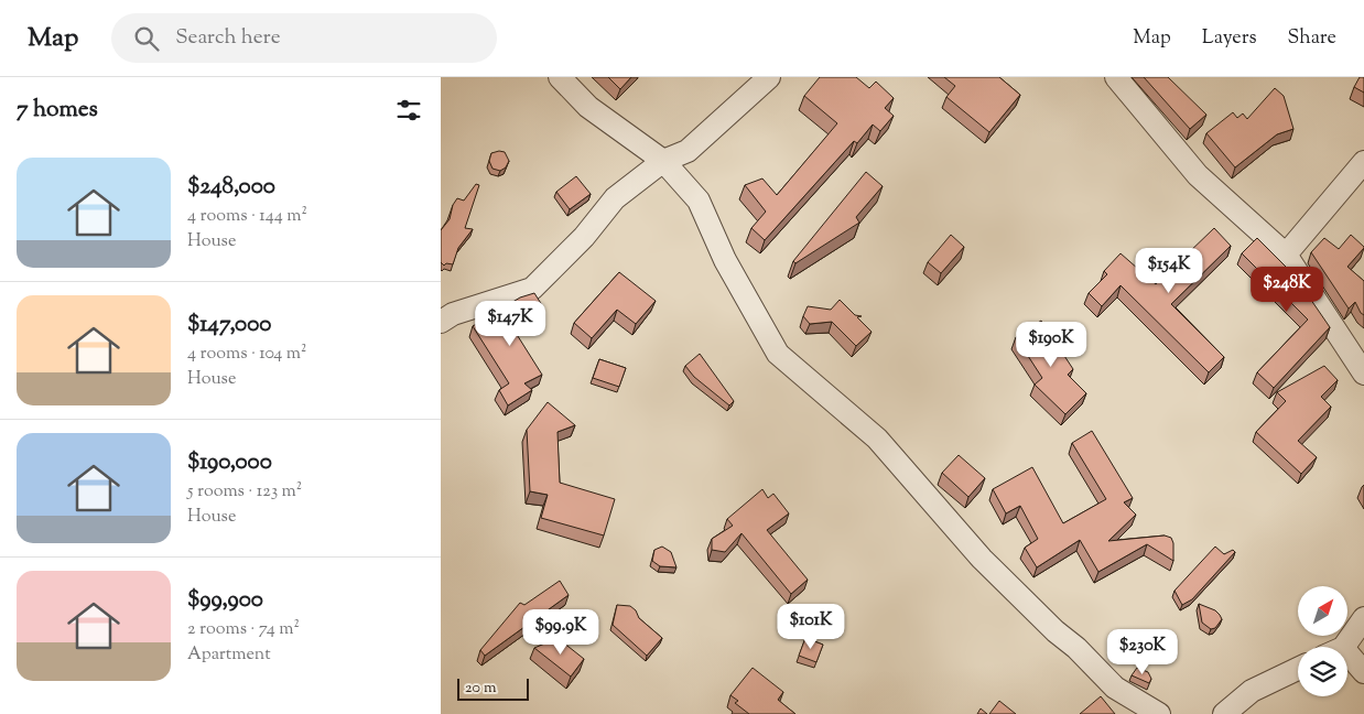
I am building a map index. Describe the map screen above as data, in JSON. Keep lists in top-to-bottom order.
{
  "scale_bar": "20 m",
  "north": "top right",
  "page": {
    "header": "Map",
    "search": "Search here",
    "nav": ["Map", "Layers", "Share"],
    "heading": "7 homes",
    "list": [
      {
        "name": "$248,000",
        "note": "4 rooms · 144 m² · House"
      },
      {
        "name": "$147,000",
        "note": "4 rooms · 104 m² · House"
      },
      {
        "name": "$190,000",
        "note": "5 rooms · 123 m² · House"
      },
      {
        "name": "$99,900",
        "note": "2 rooms · 74 m² · Apartment"
      }
    ],
    "price": [
      "$154K",
      "$248K",
      "$147K",
      "$190K",
      "$101K",
      "$99.9K",
      "$230K"
    ],
    "scale": "20 m"
  }
}
